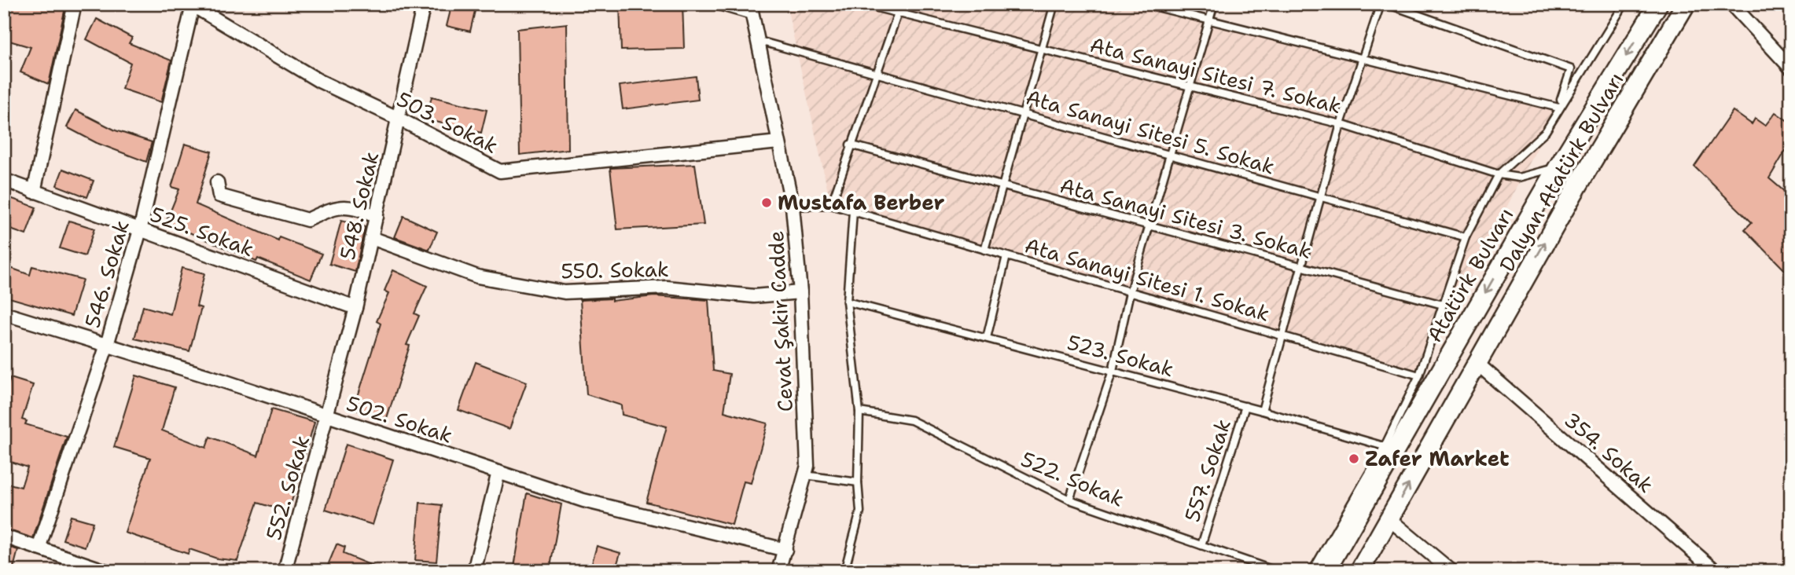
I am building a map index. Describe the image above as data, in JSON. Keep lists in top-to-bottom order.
{
  "streets": {
    "main road": ["Dalyan Atatürk Bulvarı", "Atatürk Bulvarı"],
    "street": [
      "503. Sokak",
      "548. Sokak",
      "525. Sokak",
      "550. Sokak",
      "546. Sokak",
      "Cevat Şakir Cadde",
      "502. Sokak",
      "354. Sokak",
      "552. Sokak"
    ],
    "lane": [
      "Ata Sanayi Sitesi 7. Sokak",
      "Ata Sanayi Sitesi 5. Sokak",
      "Ata Sanayi Sitesi 3. Sokak",
      "Ata Sanayi Sitesi 1. Sokak",
      "523. Sokak",
      "557. Sokak",
      "522. Sokak"
    ]
  },
  "crossings": [
    ["Ata Sanayi Sitesi 7. Sokak", "Atatürk Bulvarı"],
    ["503. Sokak", "548. Sokak"],
    ["503. Sokak", "546. Sokak"],
    ["503. Sokak", "Cevat Şakir Cadde"],
    ["Ata Sanayi Sitesi 5. Sokak", "Cevat Şakir Cadde"],
    ["Dalyan Atatürk Bulvarı", "354. Sokak"],
    ["548. Sokak", "525. Sokak"],
    ["548. Sokak", "550. Sokak"],
    ["548. Sokak", "502. Sokak"],
    ["548. Sokak", "552. Sokak"],
    ["525. Sokak", "546. Sokak"],
    ["550. Sokak", "Cevat Şakir Cadde"],
    ["546. Sokak", "502. Sokak"],
    ["Atatürk Bulvarı", "523. Sokak"],
    ["Ata Sanayi Sitesi 1. Sokak", "Cevat Şakir Cadde"],
    ["Cevat Şakir Cadde", "502. Sokak"],
    ["523. Sokak", "557. Sokak"],
    ["502. Sokak", "552. Sokak"],
    ["557. Sokak", "522. Sokak"]
  ],
  "one_way": ["Dalyan Atatürk Bulvarı", "Atatürk Bulvarı"],
  "places": ["Mustafa Berber", "Zafer Market"]
}
